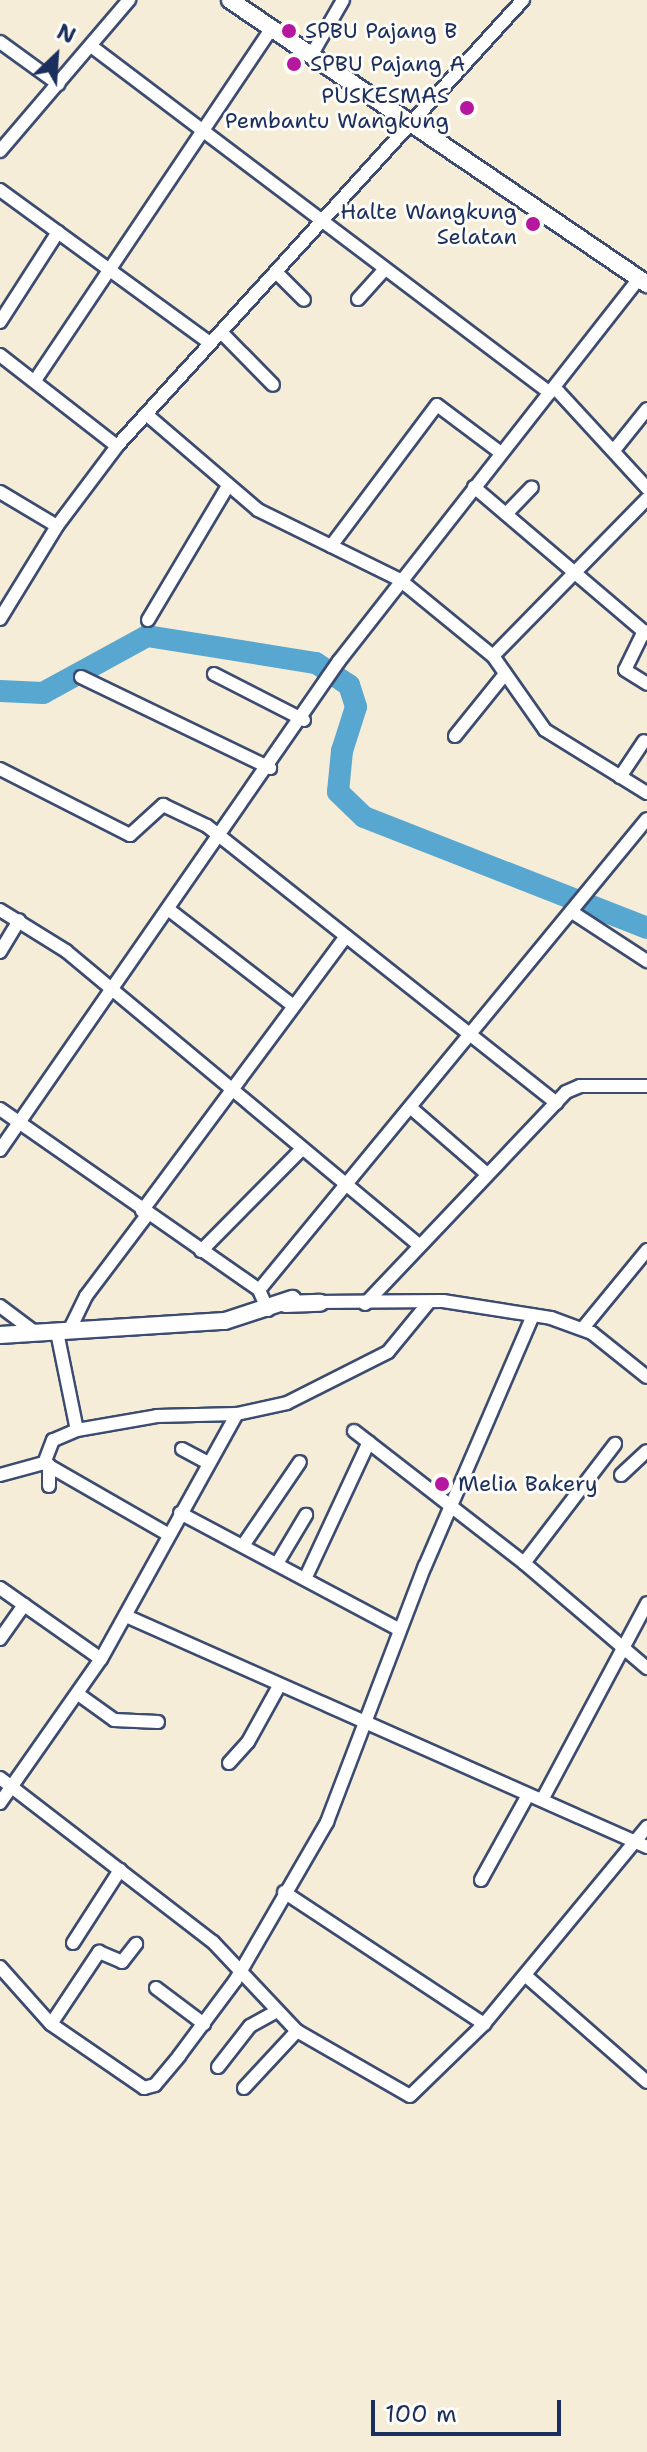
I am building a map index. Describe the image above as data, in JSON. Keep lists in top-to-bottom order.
{
  "places": [
    "SPBU Pajang B",
    "SPBU Pajang A",
    "PUSKESMAS Pembantu Wangkung",
    "Halte Wangkung Selatan",
    "Melia Bakery"
  ],
  "scale_bar": "100 m",
  "north": "top right"
}
